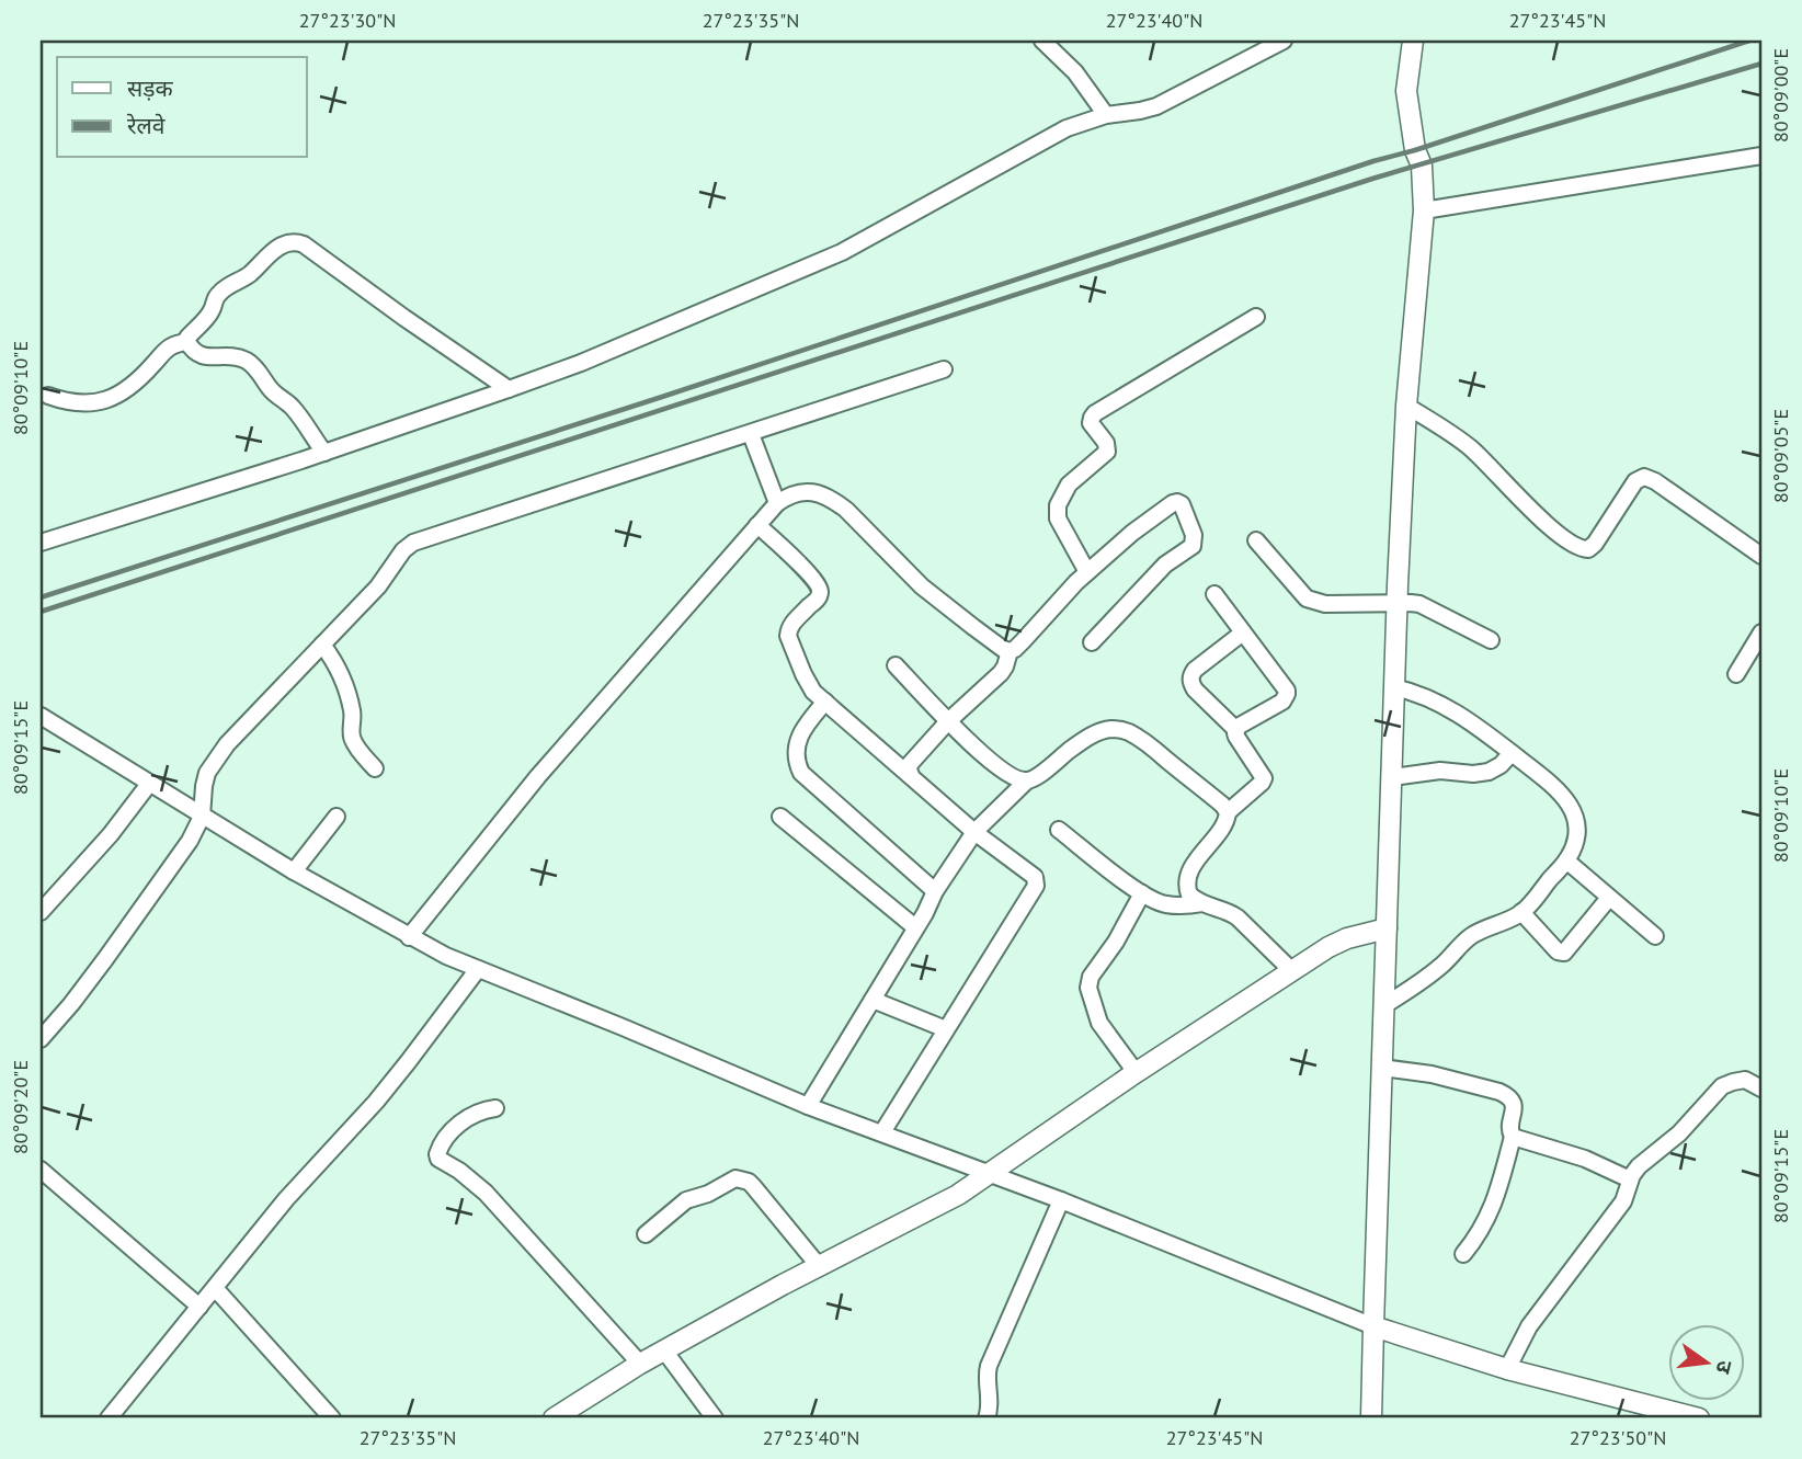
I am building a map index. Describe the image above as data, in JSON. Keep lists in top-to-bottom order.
{
  "legend": ["सड़क", "रेलवे"],
  "north": "right",
  "coordinates": [
    "27°23'30\"N",
    "27°23'35\"N",
    "27°23'40\"N",
    "27°23'45\"N",
    "80°09'00\"E",
    "80°09'10\"E",
    "80°09'05\"E",
    "80°09'15\"E",
    "80°09'20\"E",
    "27°23'50\"N"
  ]
}
